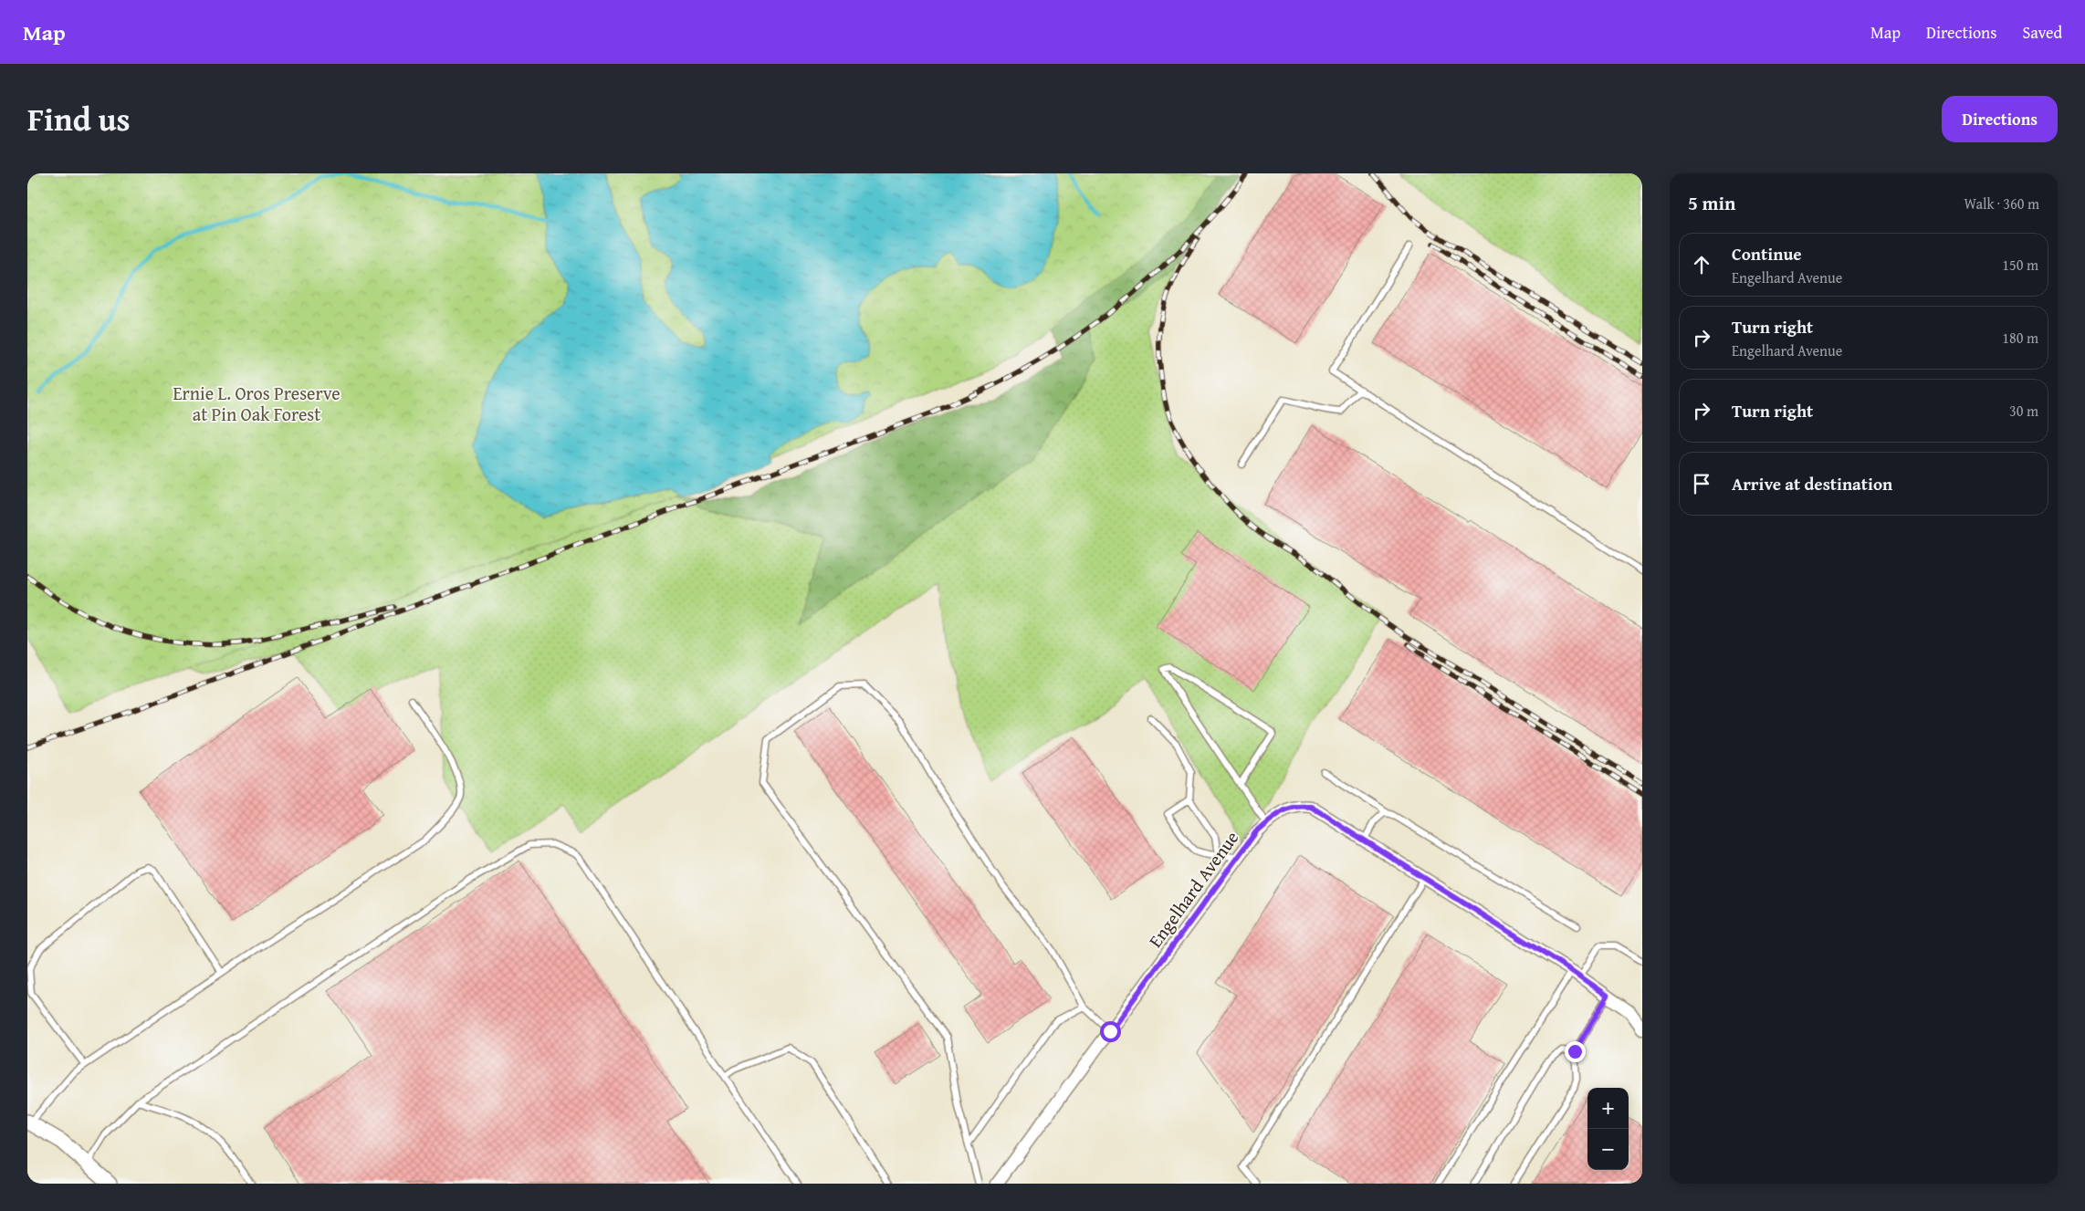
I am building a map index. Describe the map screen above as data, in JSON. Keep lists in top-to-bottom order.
{
  "streets": {
    "street": ["Engelhard Avenue"]
  },
  "parks": ["Ernie L. Oros Preserve at Pin Oak Forest"],
  "page": {
    "header": "Map",
    "nav": ["Map", "Directions", "Saved"],
    "title": "Find us",
    "buttons": "Directions",
    "heading": ["5 min", "Walk · 360 m"],
    "list": [
      ["Continue", "Engelhard Avenue", "150 m"],
      ["Turn right", "Engelhard Avenue", "180 m"],
      ["Turn right", "30 m"],
      "Arrive at destination"
    ],
    "map_buttons": ["+", "−"]
  }
}
